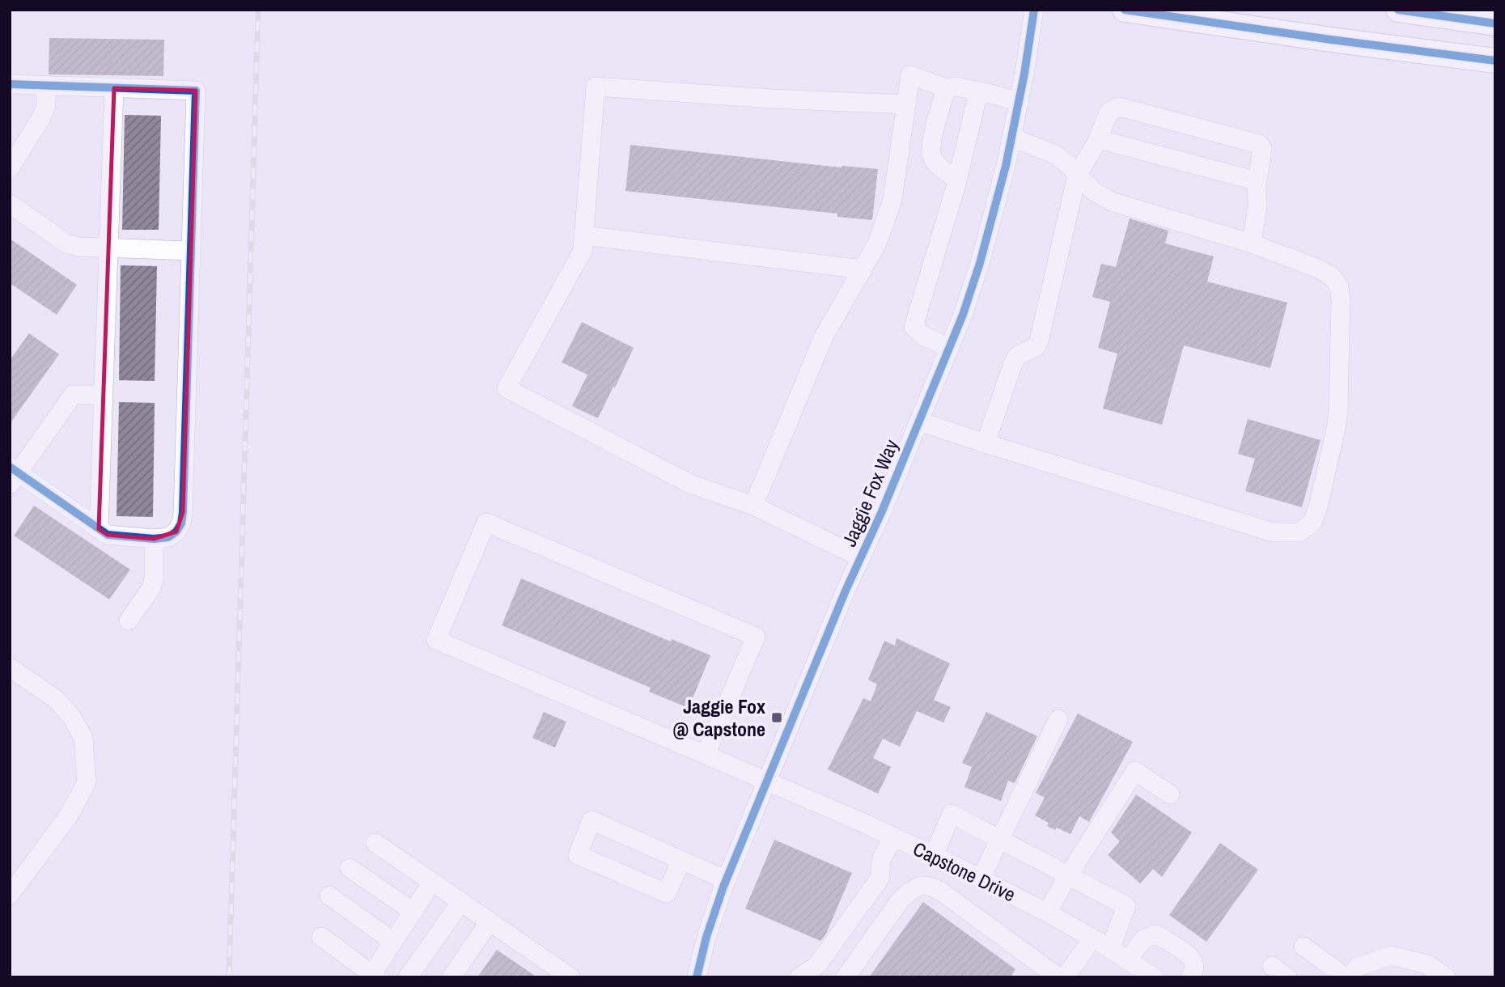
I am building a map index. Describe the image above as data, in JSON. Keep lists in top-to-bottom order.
{
  "streets": {
    "street": ["Jaggie Fox Way", "Capstone Drive"]
  },
  "crossings": [
    ["Jaggie Fox Way", "Capstone Drive"]
  ],
  "places": {
    "transit": ["Jaggie Fox @ Capstone"]
  }
}
